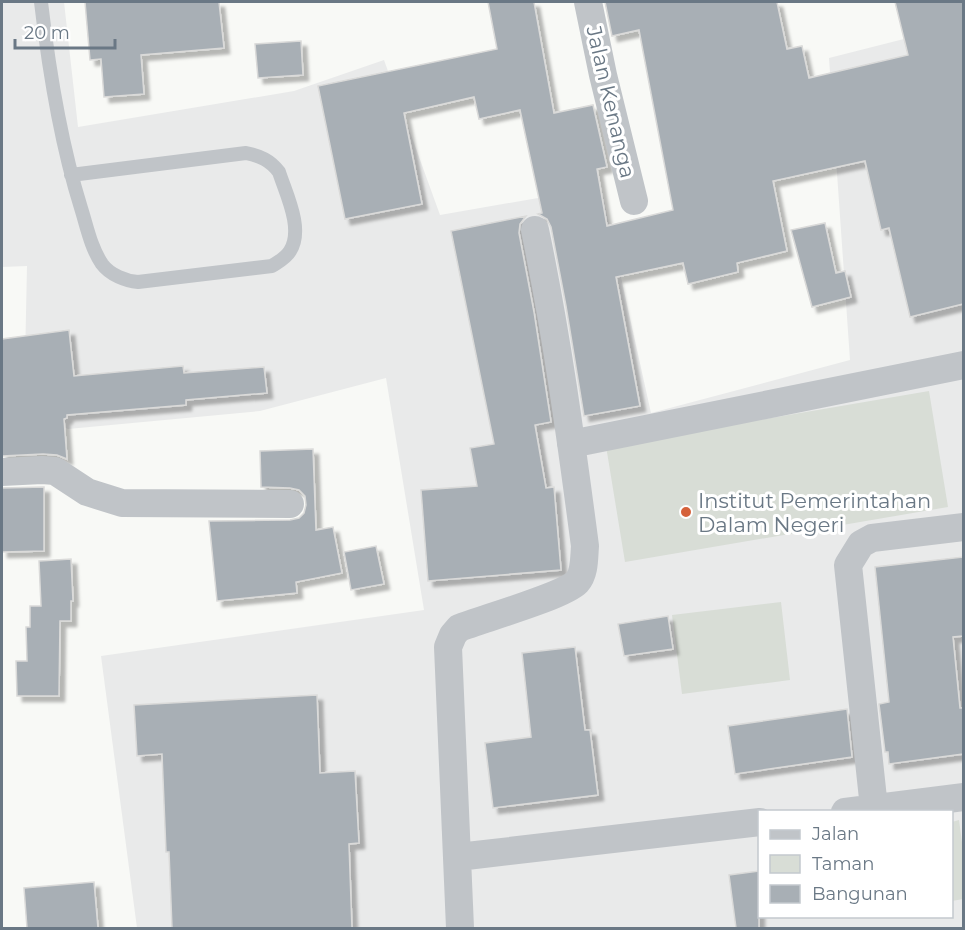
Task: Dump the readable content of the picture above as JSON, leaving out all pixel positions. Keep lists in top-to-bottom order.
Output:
{
  "streets": {
    "street": ["Jalan Kenanga"]
  },
  "places": ["Institut Pemerintahan Dalam Negeri"],
  "legend": ["Jalan", "Taman", "Bangunan"],
  "scale_bar": "20 m"
}
